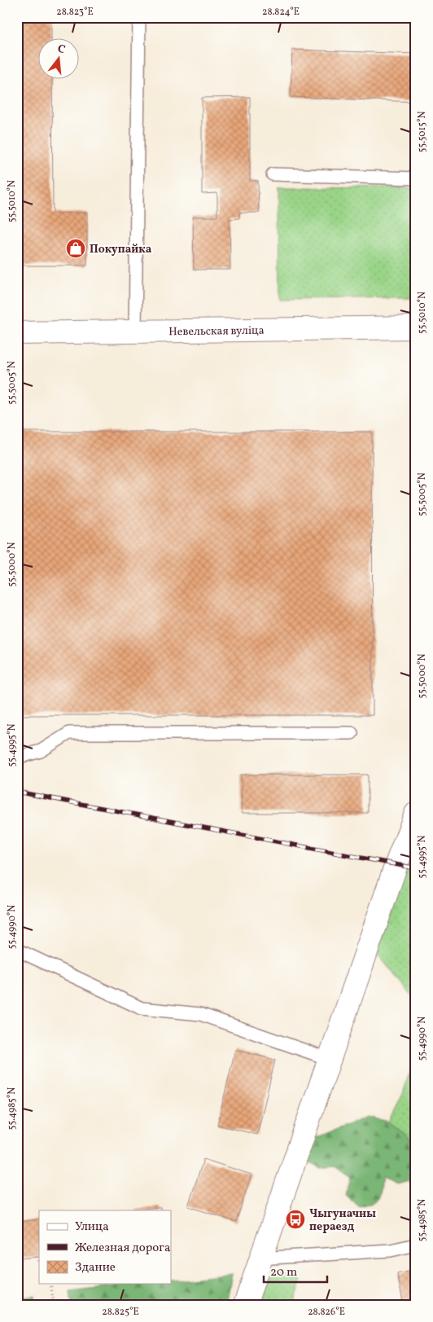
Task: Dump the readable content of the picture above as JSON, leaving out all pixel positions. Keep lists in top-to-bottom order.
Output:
{
  "streets": {
    "street": ["Невельская вуліца"]
  },
  "places": {
    "shop": ["Покупайка"],
    "bus stop": ["Чыгуначны пераезд"]
  },
  "legend": ["Улица", "Железная дорога", "Здание"],
  "scale_bar": "20 m",
  "north": "top",
  "coordinates": [
    "28.823°E",
    "28.824°E",
    "55.5015°N",
    "55.5010°N",
    "55.5005°N",
    "55.5000°N",
    "55.4995°N",
    "55.4990°N",
    "55.4985°N",
    "28.825°E",
    "28.826°E"
  ]
}
